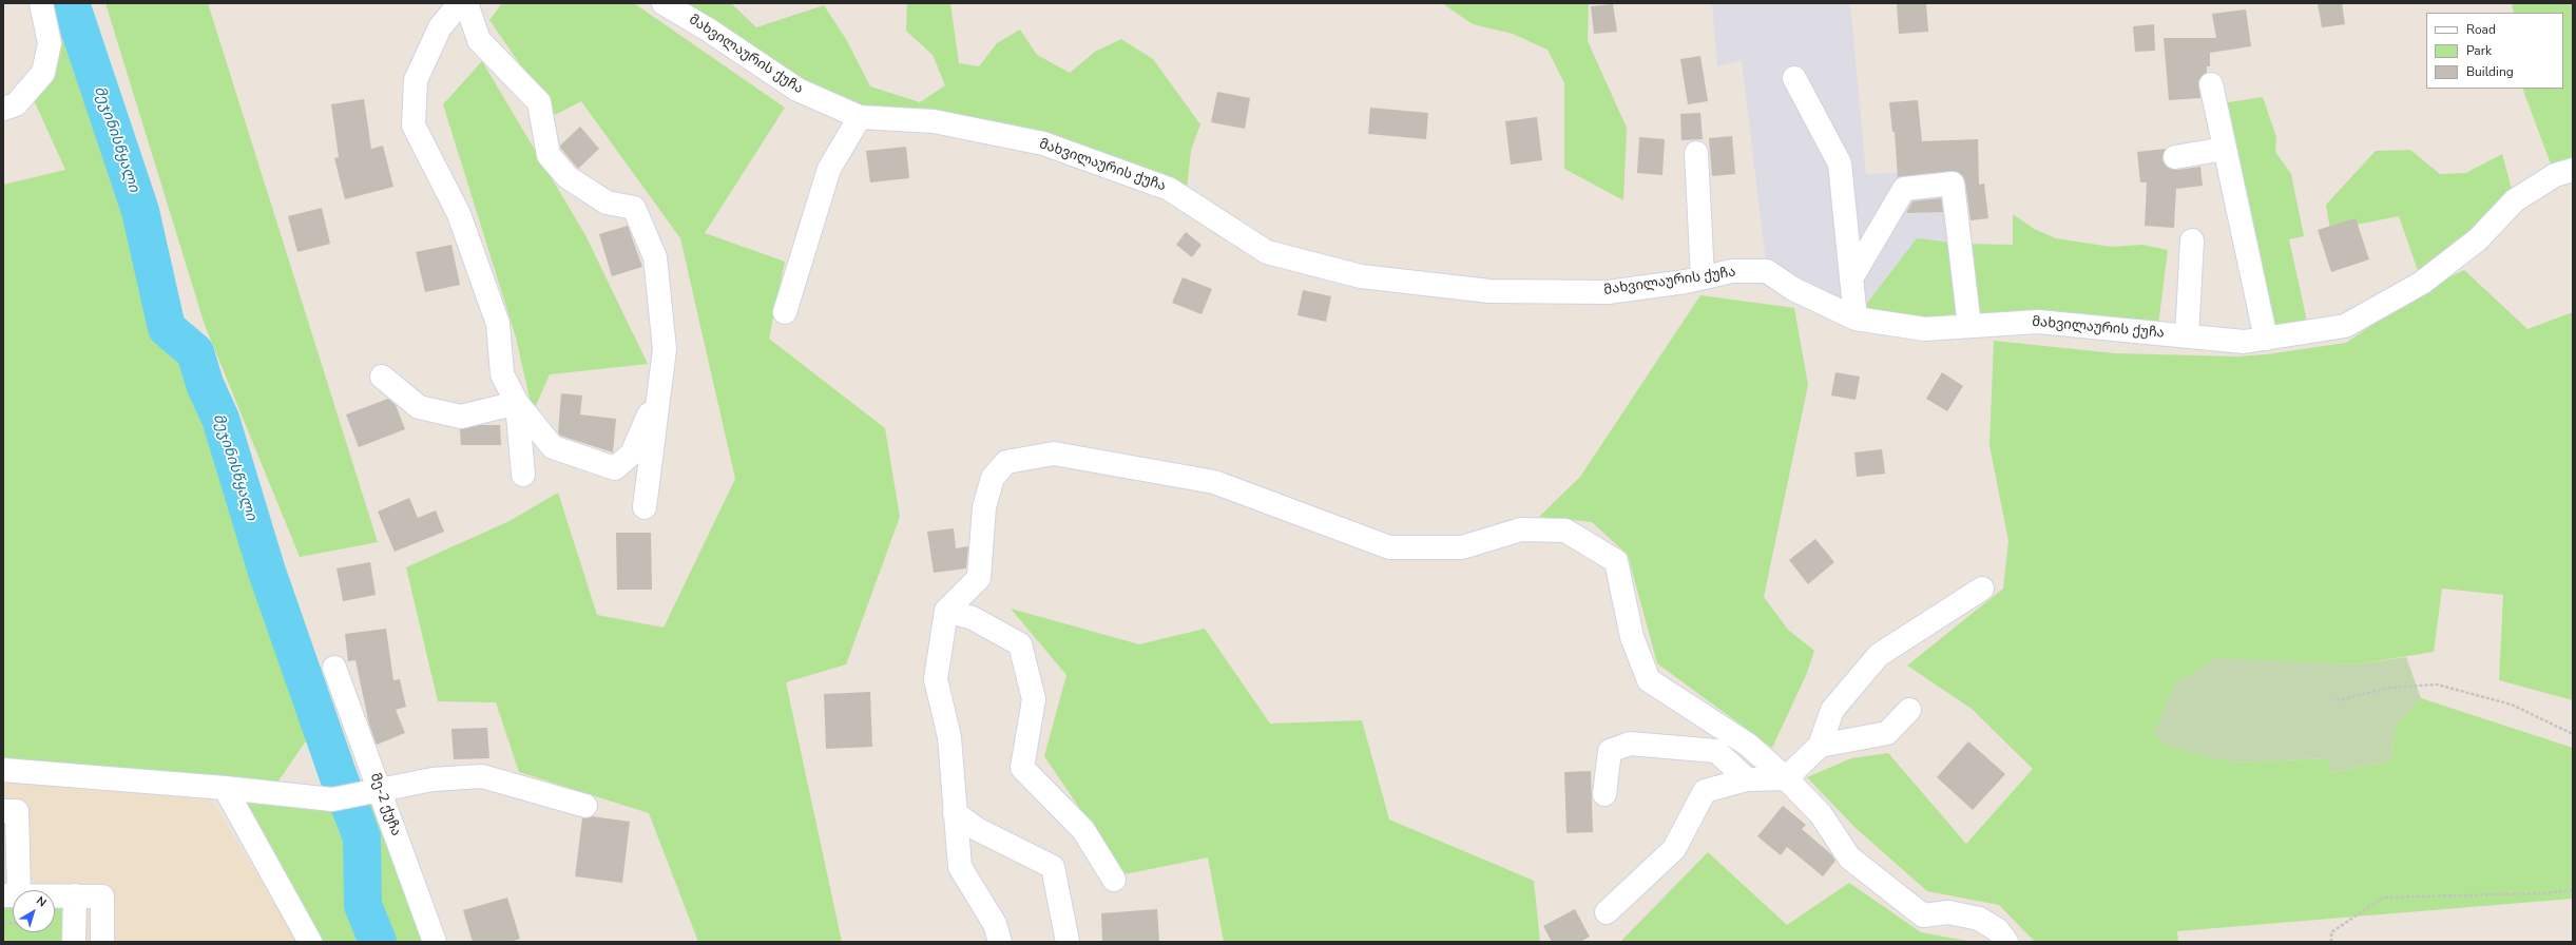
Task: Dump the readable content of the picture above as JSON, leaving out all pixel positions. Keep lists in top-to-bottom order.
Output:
{
  "streets": {
    "street": ["მახვილაურის ქუჩა", "მე-2 ქუჩა"]
  },
  "water": ["მეჯინისწყალი"],
  "legend": ["Road", "Park", "Building"],
  "north": "top right"
}
